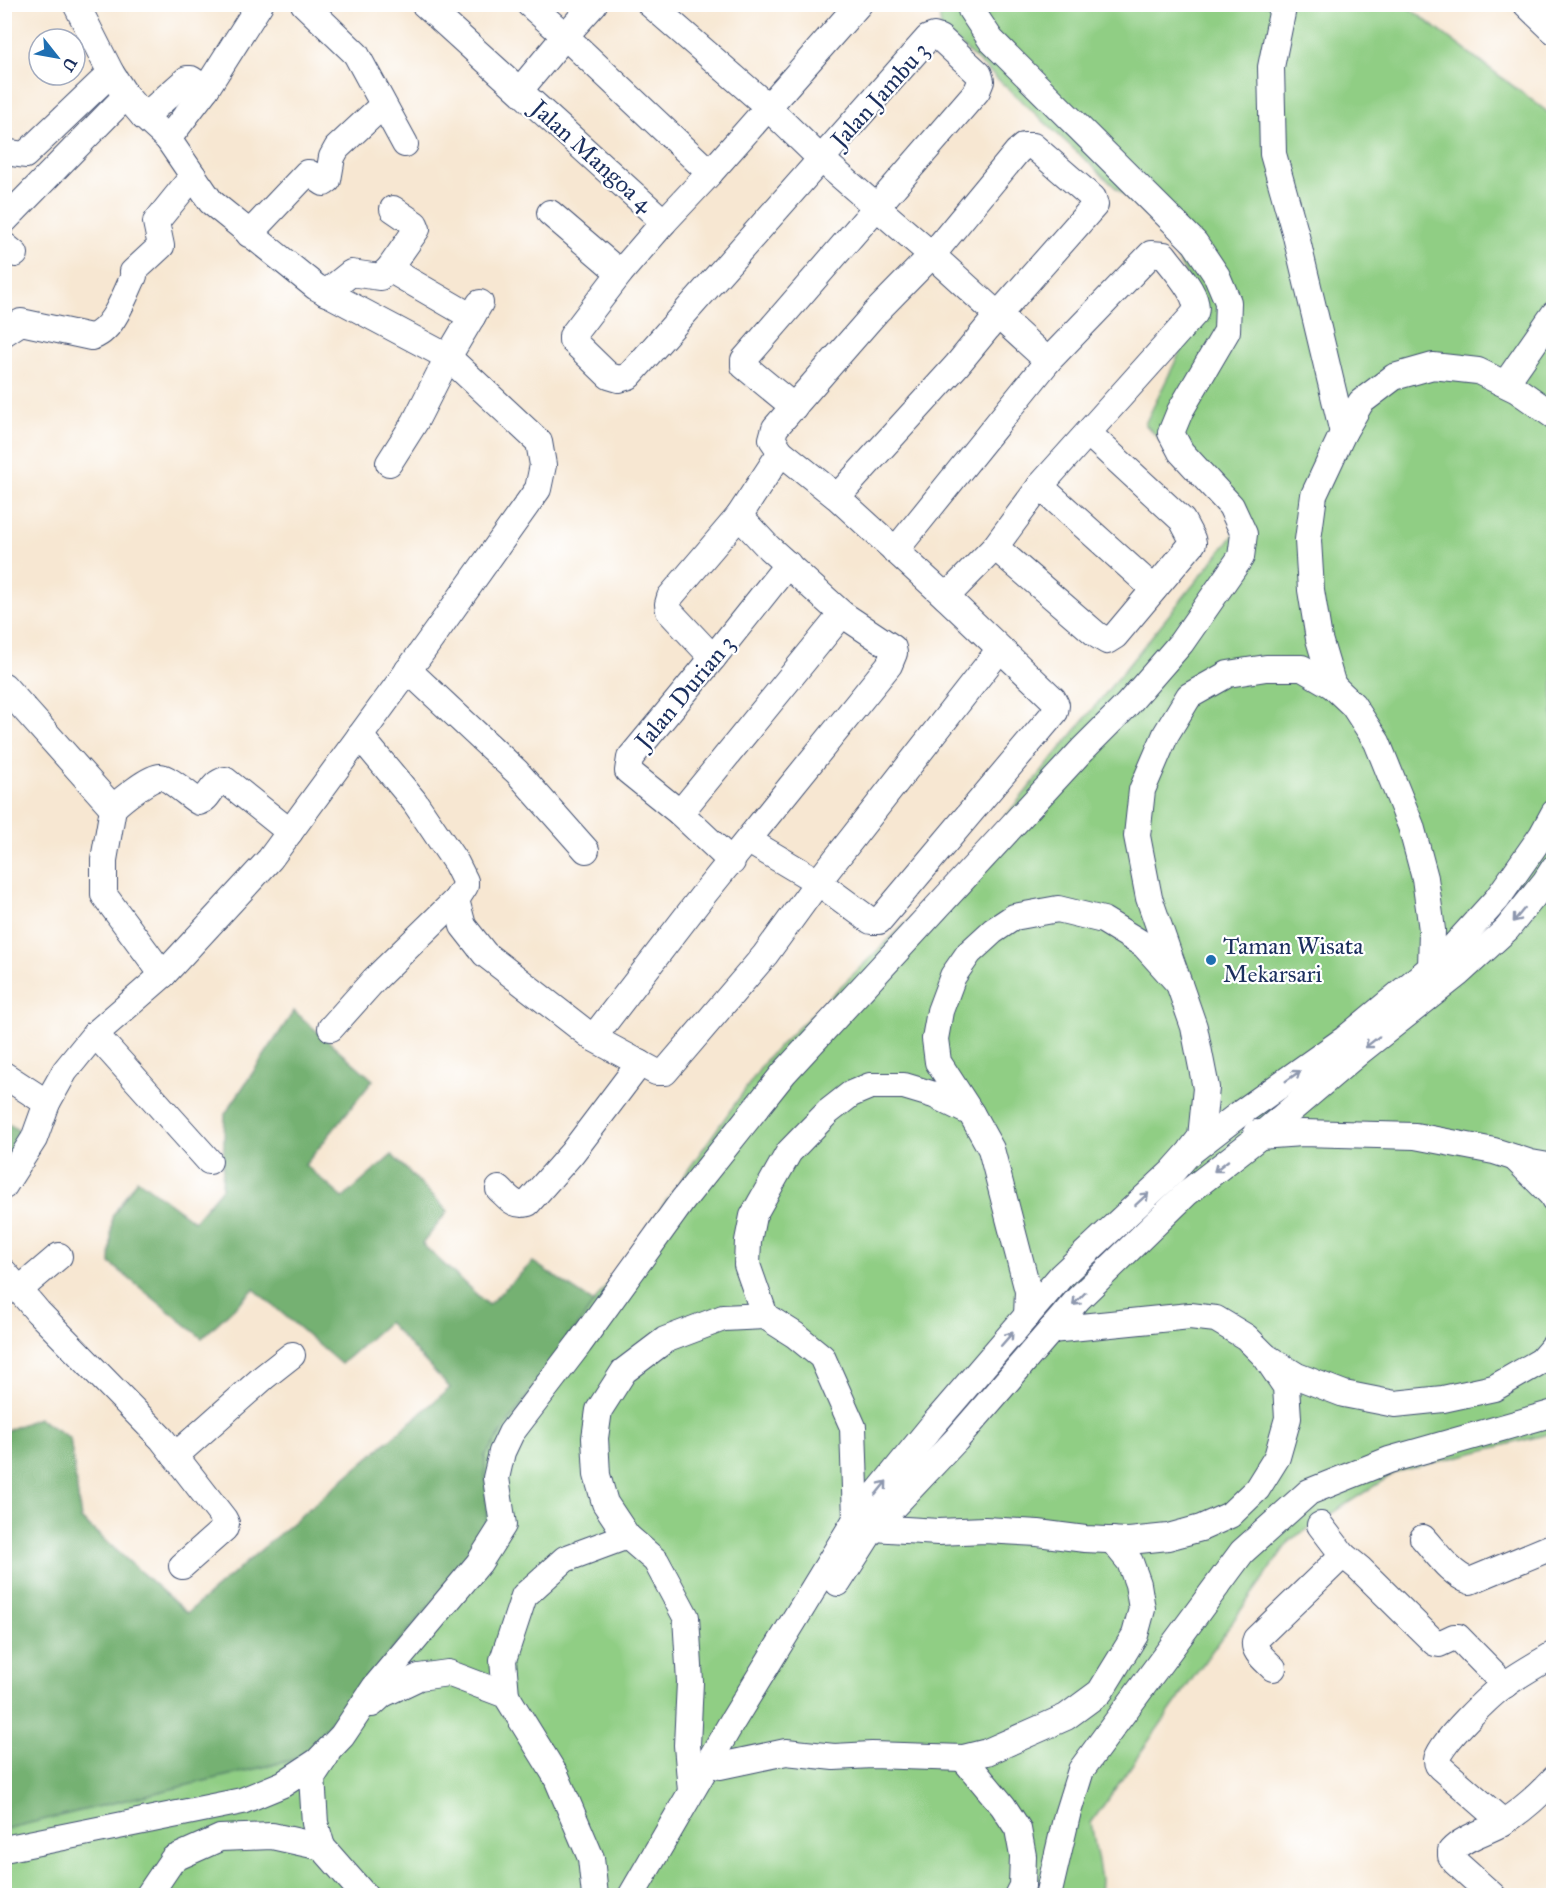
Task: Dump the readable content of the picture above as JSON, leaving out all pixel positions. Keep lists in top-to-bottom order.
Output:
{
  "streets": {
    "street": ["Jalan Jambu 3", "Jalan Mangoa 4", "Jalan Durian 3"]
  },
  "places": ["Taman Wisata Mekarsari"],
  "north": "bottom right"
}
